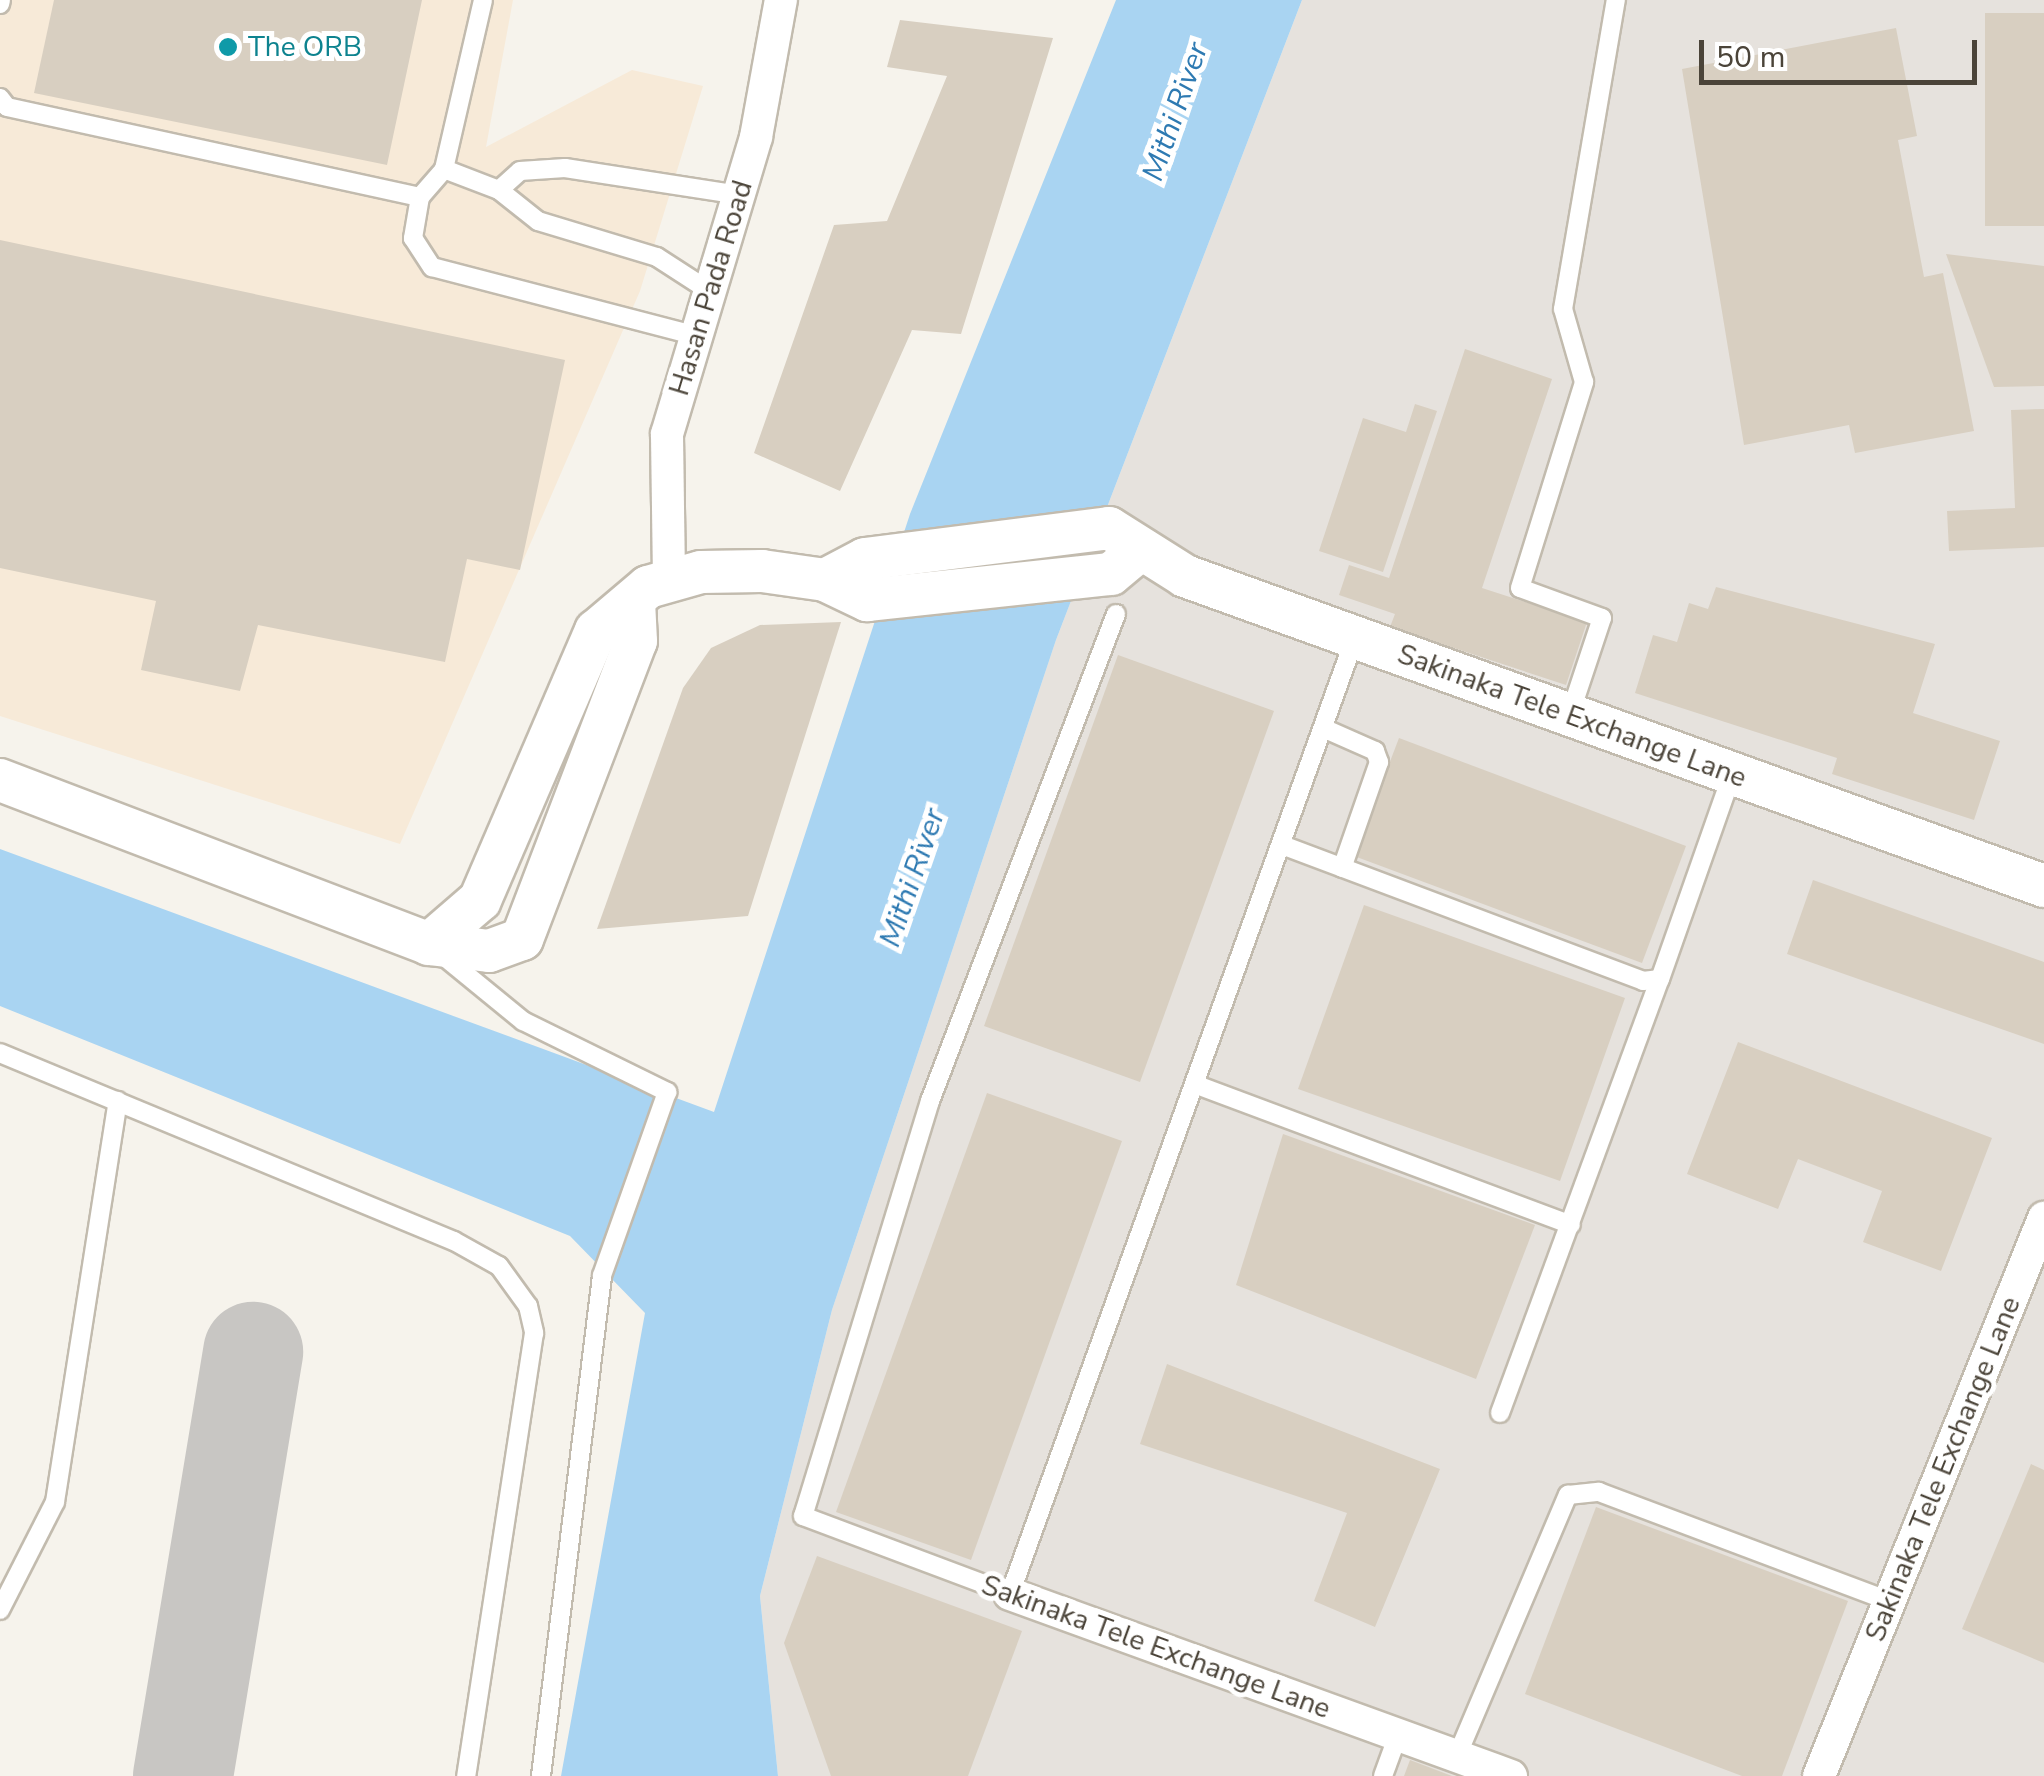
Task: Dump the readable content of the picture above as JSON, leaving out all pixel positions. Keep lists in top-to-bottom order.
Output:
{
  "streets": {
    "street": ["Hasan Pada Road", "Sakinaka Tele Exchange Lane"]
  },
  "water": ["Mithi River"],
  "places": ["The ORB"],
  "scale_bar": "50 m"
}
